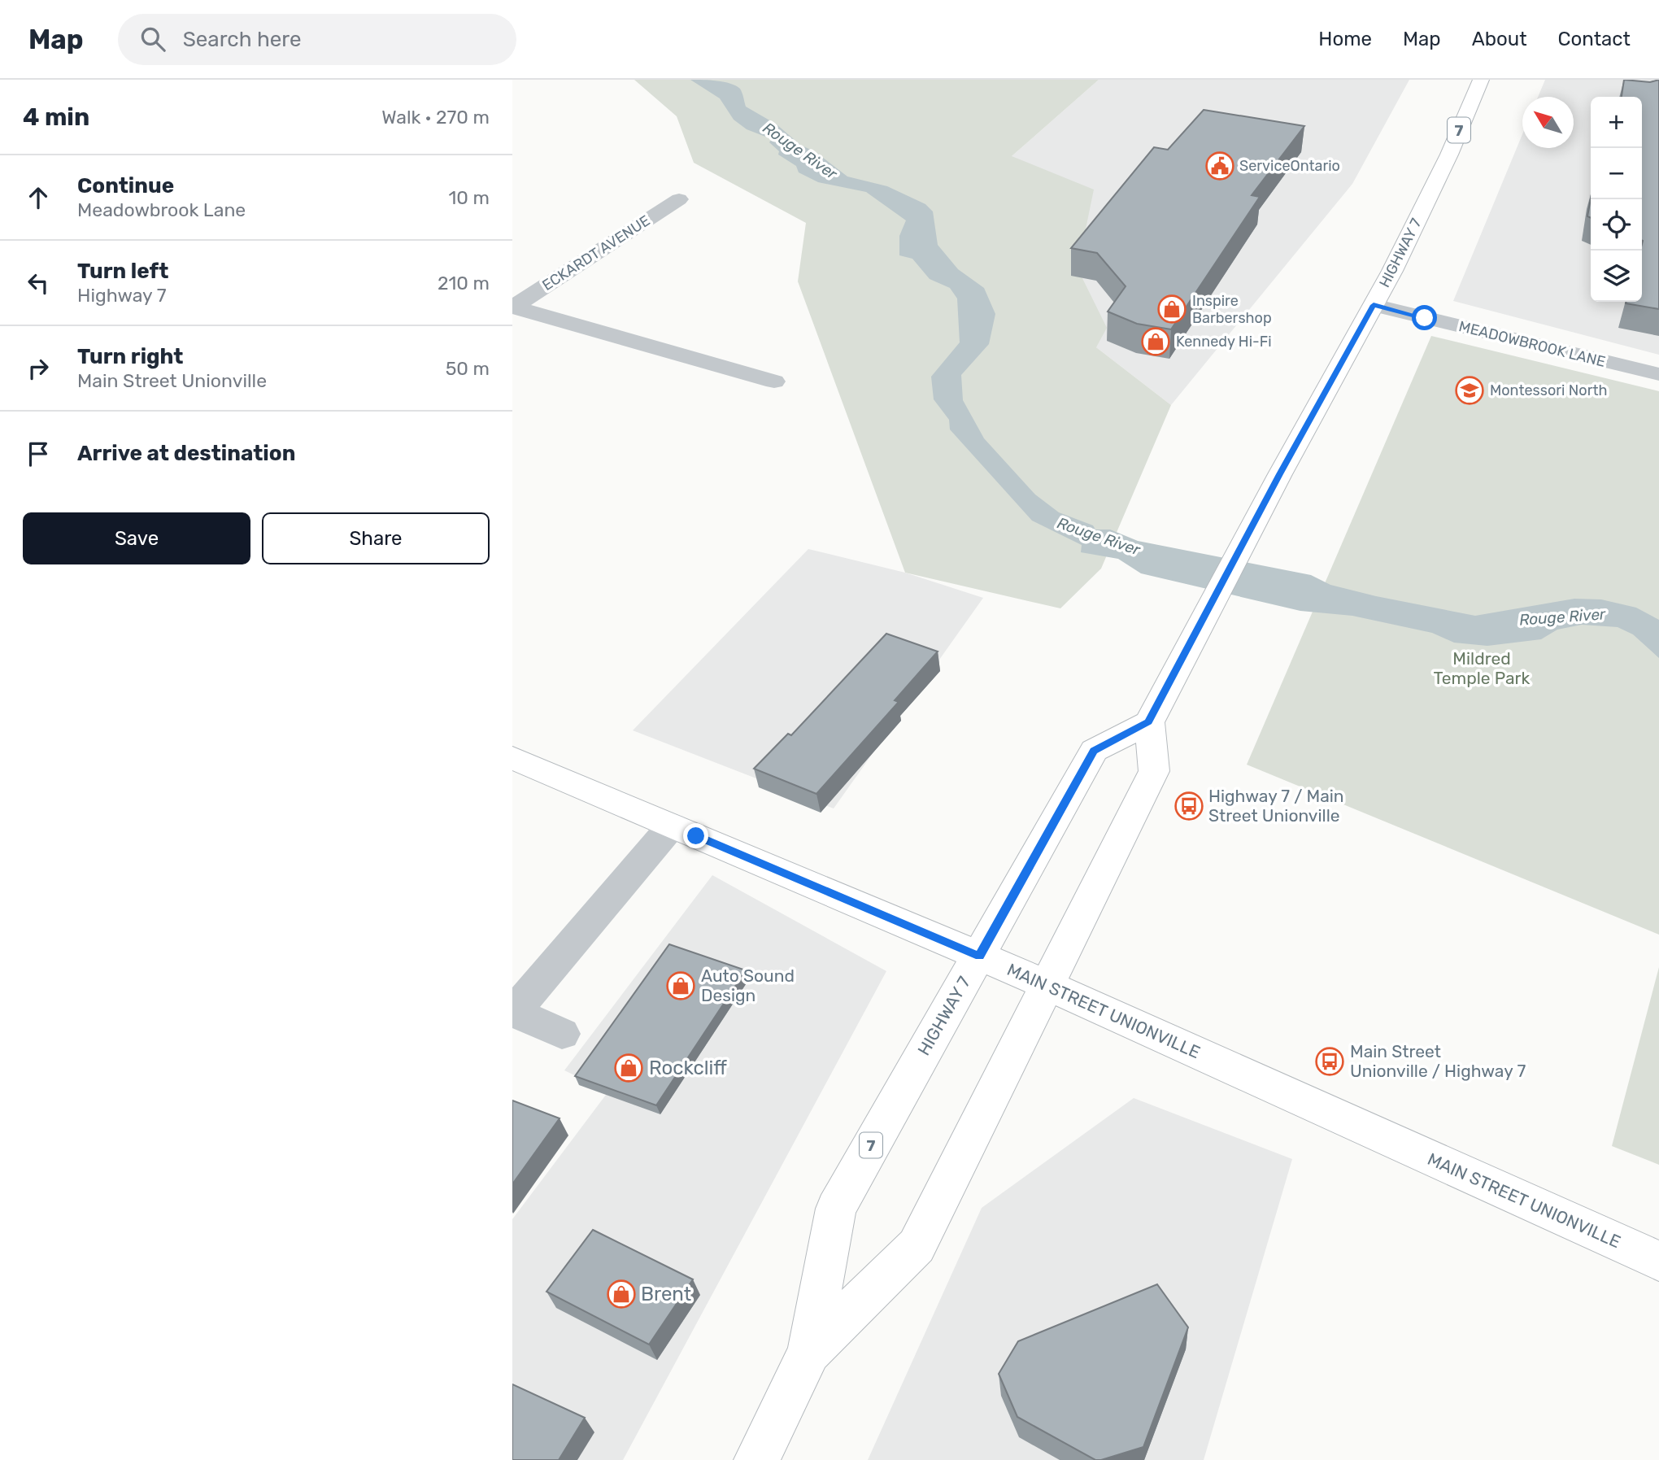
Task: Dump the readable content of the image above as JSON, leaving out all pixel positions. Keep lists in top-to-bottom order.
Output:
{
  "streets": {
    "main road": ["7", "HIGHWAY 7", "MAIN STREET UNIONVILLE"],
    "street": ["ECKARDT AVENUE", "MEADOWBROOK LANE"]
  },
  "crossings": [
    ["HIGHWAY 7", "MEADOWBROOK LANE"],
    ["HIGHWAY 7", "MAIN STREET UNIONVILLE"]
  ],
  "water": ["Rouge River"],
  "parks": ["Mildred Temple Park"],
  "places": {
    "public building": ["ServiceOntario"],
    "shop": [
      "Inspire Barbershop",
      "Kennedy Hi-Fi",
      "Auto Sound Design",
      "Rockcliff",
      "Brent"
    ],
    "school or university": ["Montessori North"],
    "bus stop": ["Highway 7 / Main Street Unionville", "Main Street Unionville / Highway 7"]
  },
  "north": "top left",
  "page": {
    "header": "Map",
    "search": "Search here",
    "nav": [
      "Home",
      "Map",
      "About",
      "Contact"
    ],
    "heading": ["4 min", "Walk · 270 m"],
    "map_buttons": ["+", "−"],
    "list": [
      ["Continue", "Meadowbrook Lane", "10 m"],
      ["Turn left", "Highway 7", "210 m"],
      ["Turn right", "Main Street Unionville", "50 m"],
      "Arrive at destination"
    ],
    "buttons": ["Save", "Share"]
  }
}
